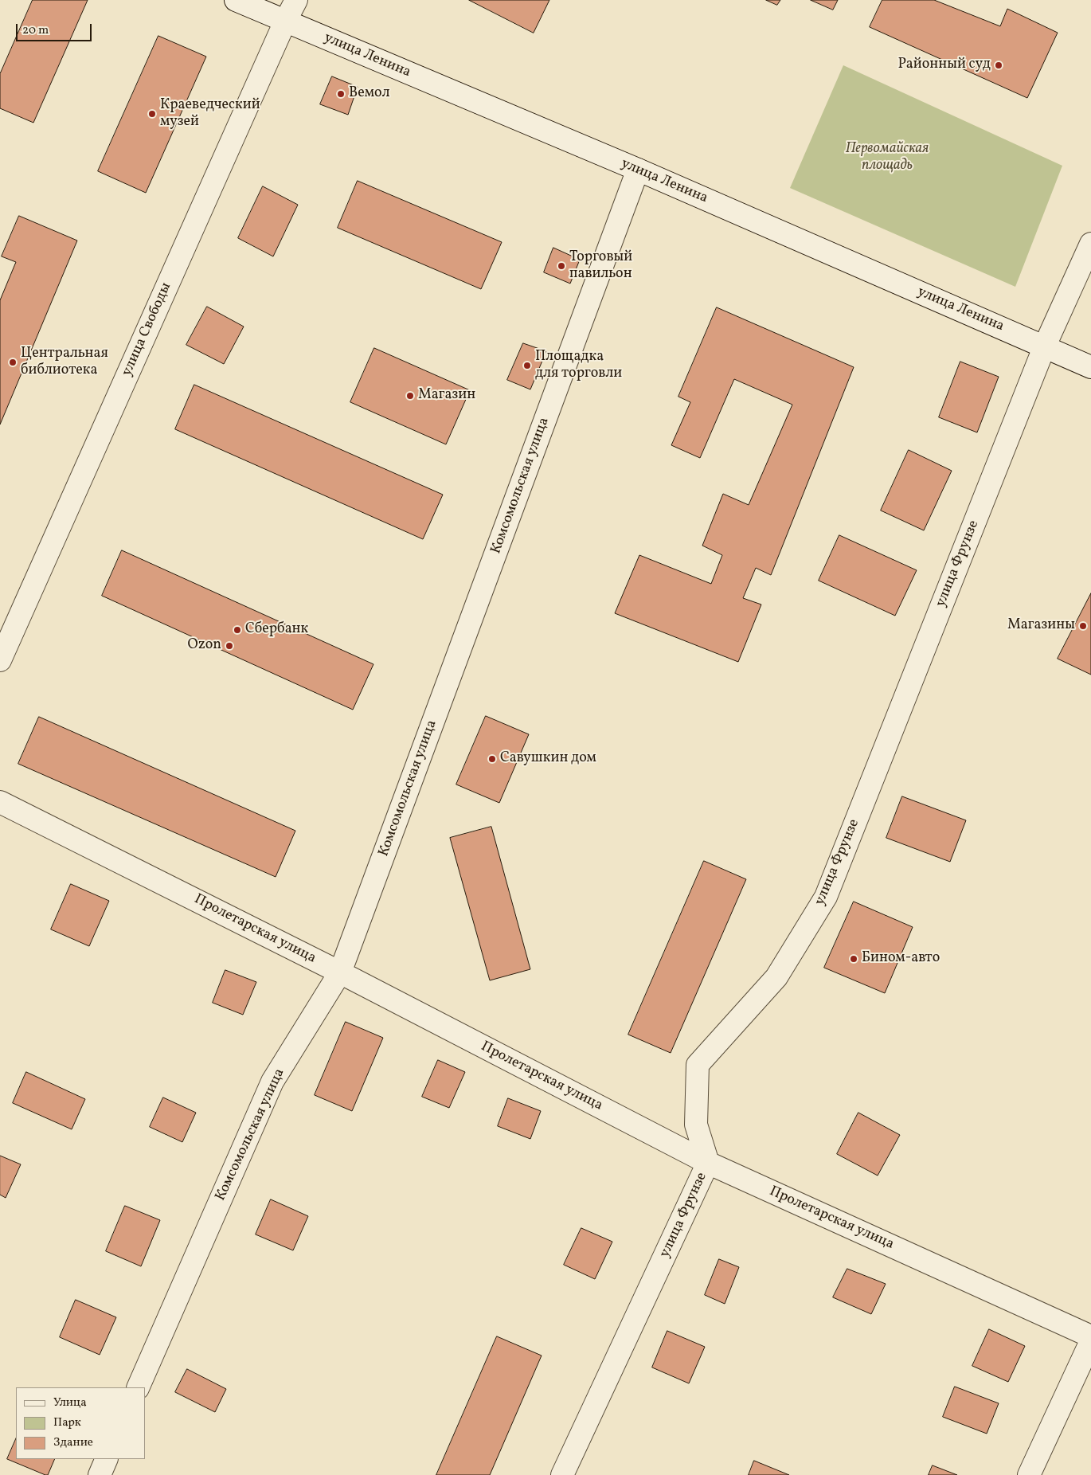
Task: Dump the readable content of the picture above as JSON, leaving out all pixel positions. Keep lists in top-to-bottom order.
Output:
{
  "streets": {
    "street": [
      "улица Ленина",
      "улица Свободы",
      "Комсомольская улица",
      "улица Фрунзе",
      "Пролетарская улица"
    ]
  },
  "crossings": [
    ["улица Ленина", "улица Свободы"],
    ["улица Ленина", "Комсомольская улица"],
    ["улица Ленина", "улица Фрунзе"],
    ["Комсомольская улица", "Пролетарская улица"],
    ["улица Фрунзе", "Пролетарская улица"]
  ],
  "parks": ["Первомайская площадь"],
  "places": [
    "Районный суд",
    "Вемол",
    "Краеведческий музей",
    "Торговый павильон",
    "Центральная библиотека",
    "Площадка для торговли",
    "Магазин",
    "Магазины",
    "Сбербанк",
    "Ozon",
    "Савушкин дом",
    "Бином-авто"
  ],
  "legend": ["Улица", "Парк", "Здание"],
  "scale_bar": "20 m"
}
